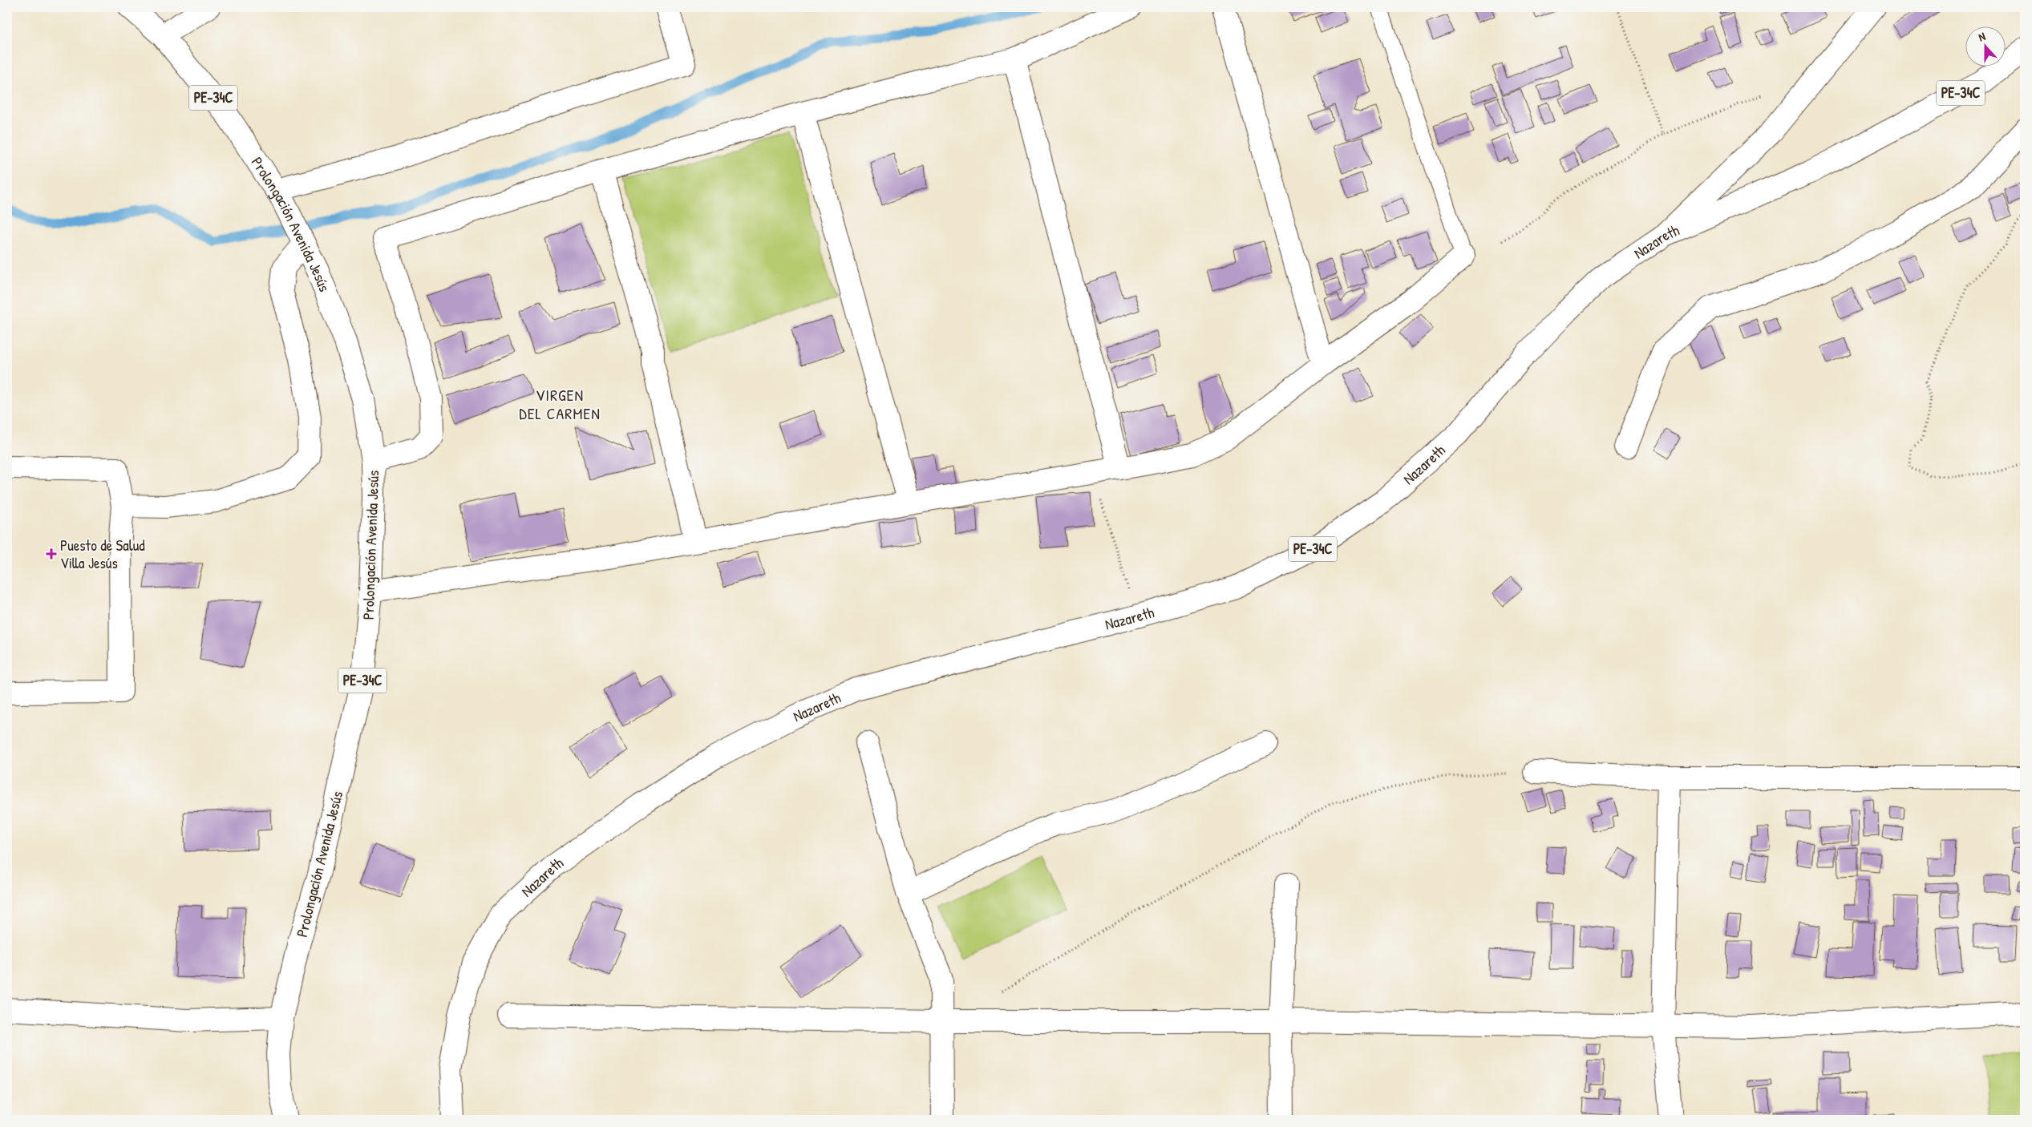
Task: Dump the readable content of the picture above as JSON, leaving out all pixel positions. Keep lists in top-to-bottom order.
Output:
{
  "streets": {
    "street": ["PE-34C", "Prolongación Avenida Jesús", "Nazareth"]
  },
  "districts": ["VIRGEN DEL CARMEN"],
  "places": {
    "health": ["Puesto de Salud Villa Jesús"]
  },
  "north": "top"
}
